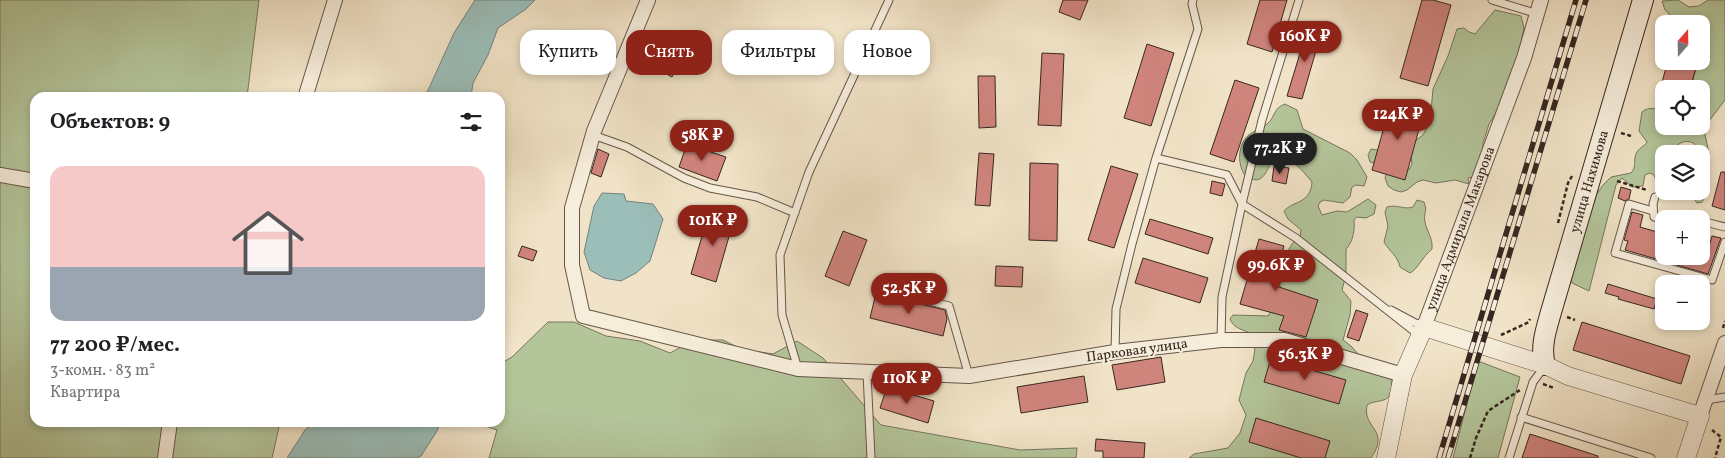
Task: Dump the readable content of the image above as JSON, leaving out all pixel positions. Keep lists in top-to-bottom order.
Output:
{
  "streets": {
    "main road": ["улица Нахимова"],
    "street": ["улица Адмирала Макарова", "Парковая улица"]
  },
  "crossings": [
    ["улица Адмирала Макарова", "Парковая улица"]
  ],
  "north": "top",
  "page": {
    "map_buttons": ["+", "−"],
    "price": [
      "160K ₽",
      "124K ₽",
      "58K ₽",
      "77.2K ₽",
      "101K ₽",
      "99.6K ₽",
      "52.5K ₽",
      "56.3K ₽",
      "110K ₽"
    ],
    "chip": [
      "Купить",
      "Снять",
      "Фильтры",
      "Новое"
    ],
    "heading": "Объектов: 9",
    "list": [
      {
        "name": "77 200 ₽/мес.",
        "note": "3-комн. · 83 m² · Квартира"
      }
    ]
  }
}
